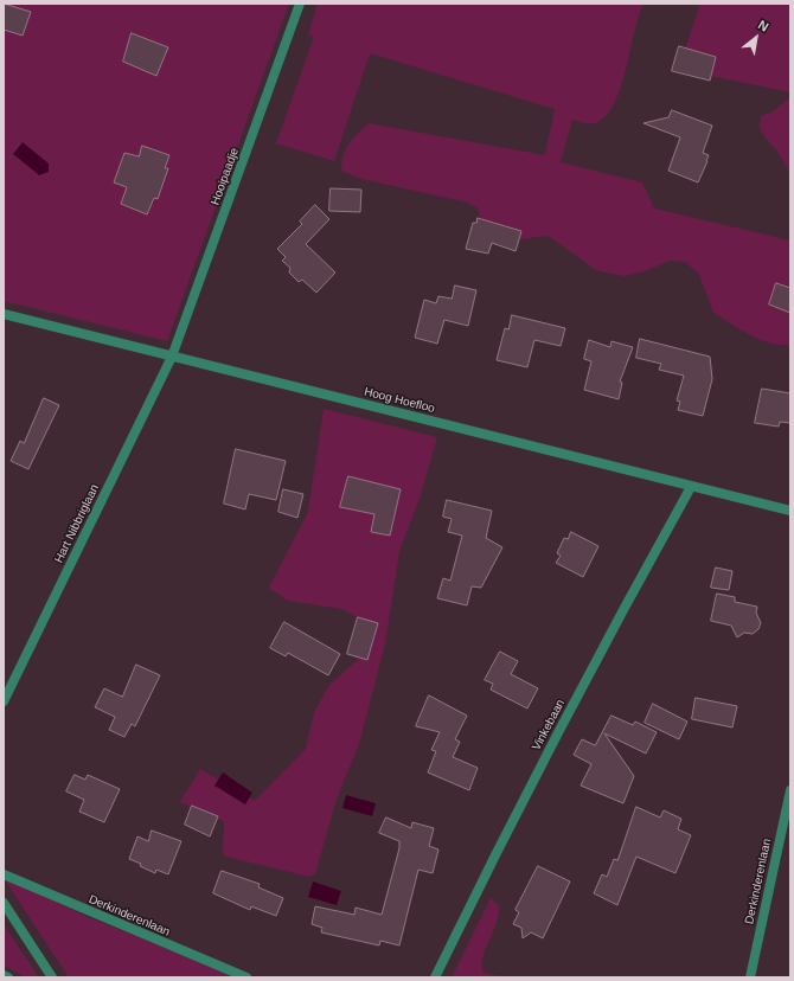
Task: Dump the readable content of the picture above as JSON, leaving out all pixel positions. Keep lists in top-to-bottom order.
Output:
{
  "streets": {
    "street": [
      "Hooipaadje",
      "Hoog Hoefloo",
      "Hart Nibbriglaan",
      "Vinkebaan",
      "Derkinderenlaan"
    ]
  },
  "crossings": [
    ["Hooipaadje", "Hoog Hoefloo"],
    ["Hooipaadje", "Hart Nibbriglaan"],
    ["Hoog Hoefloo", "Hart Nibbriglaan"],
    ["Hoog Hoefloo", "Vinkebaan"]
  ],
  "north": "top right"
}
